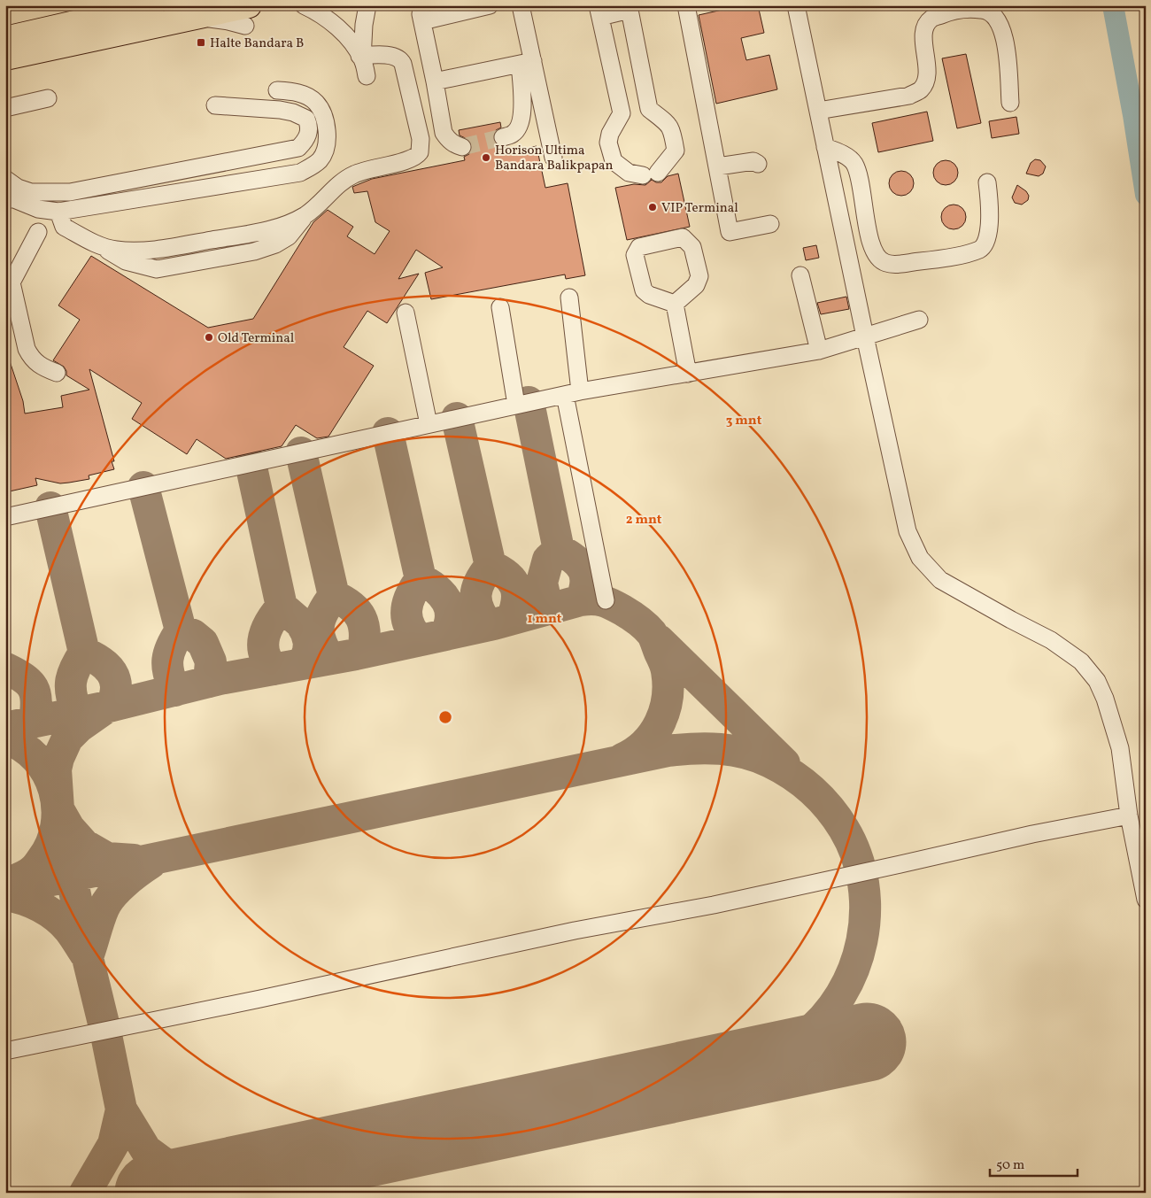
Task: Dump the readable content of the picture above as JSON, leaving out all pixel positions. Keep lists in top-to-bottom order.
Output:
{
  "places": {
    "transit": ["Halte Bandara B"],
    "other": ["Horison Ultima Bandara Balikpapan", "VIP Terminal", "Old Terminal"]
  },
  "scale_bar": "50 m",
  "rings": ["3 mnt", "2 mnt", "1 mnt"]
}
